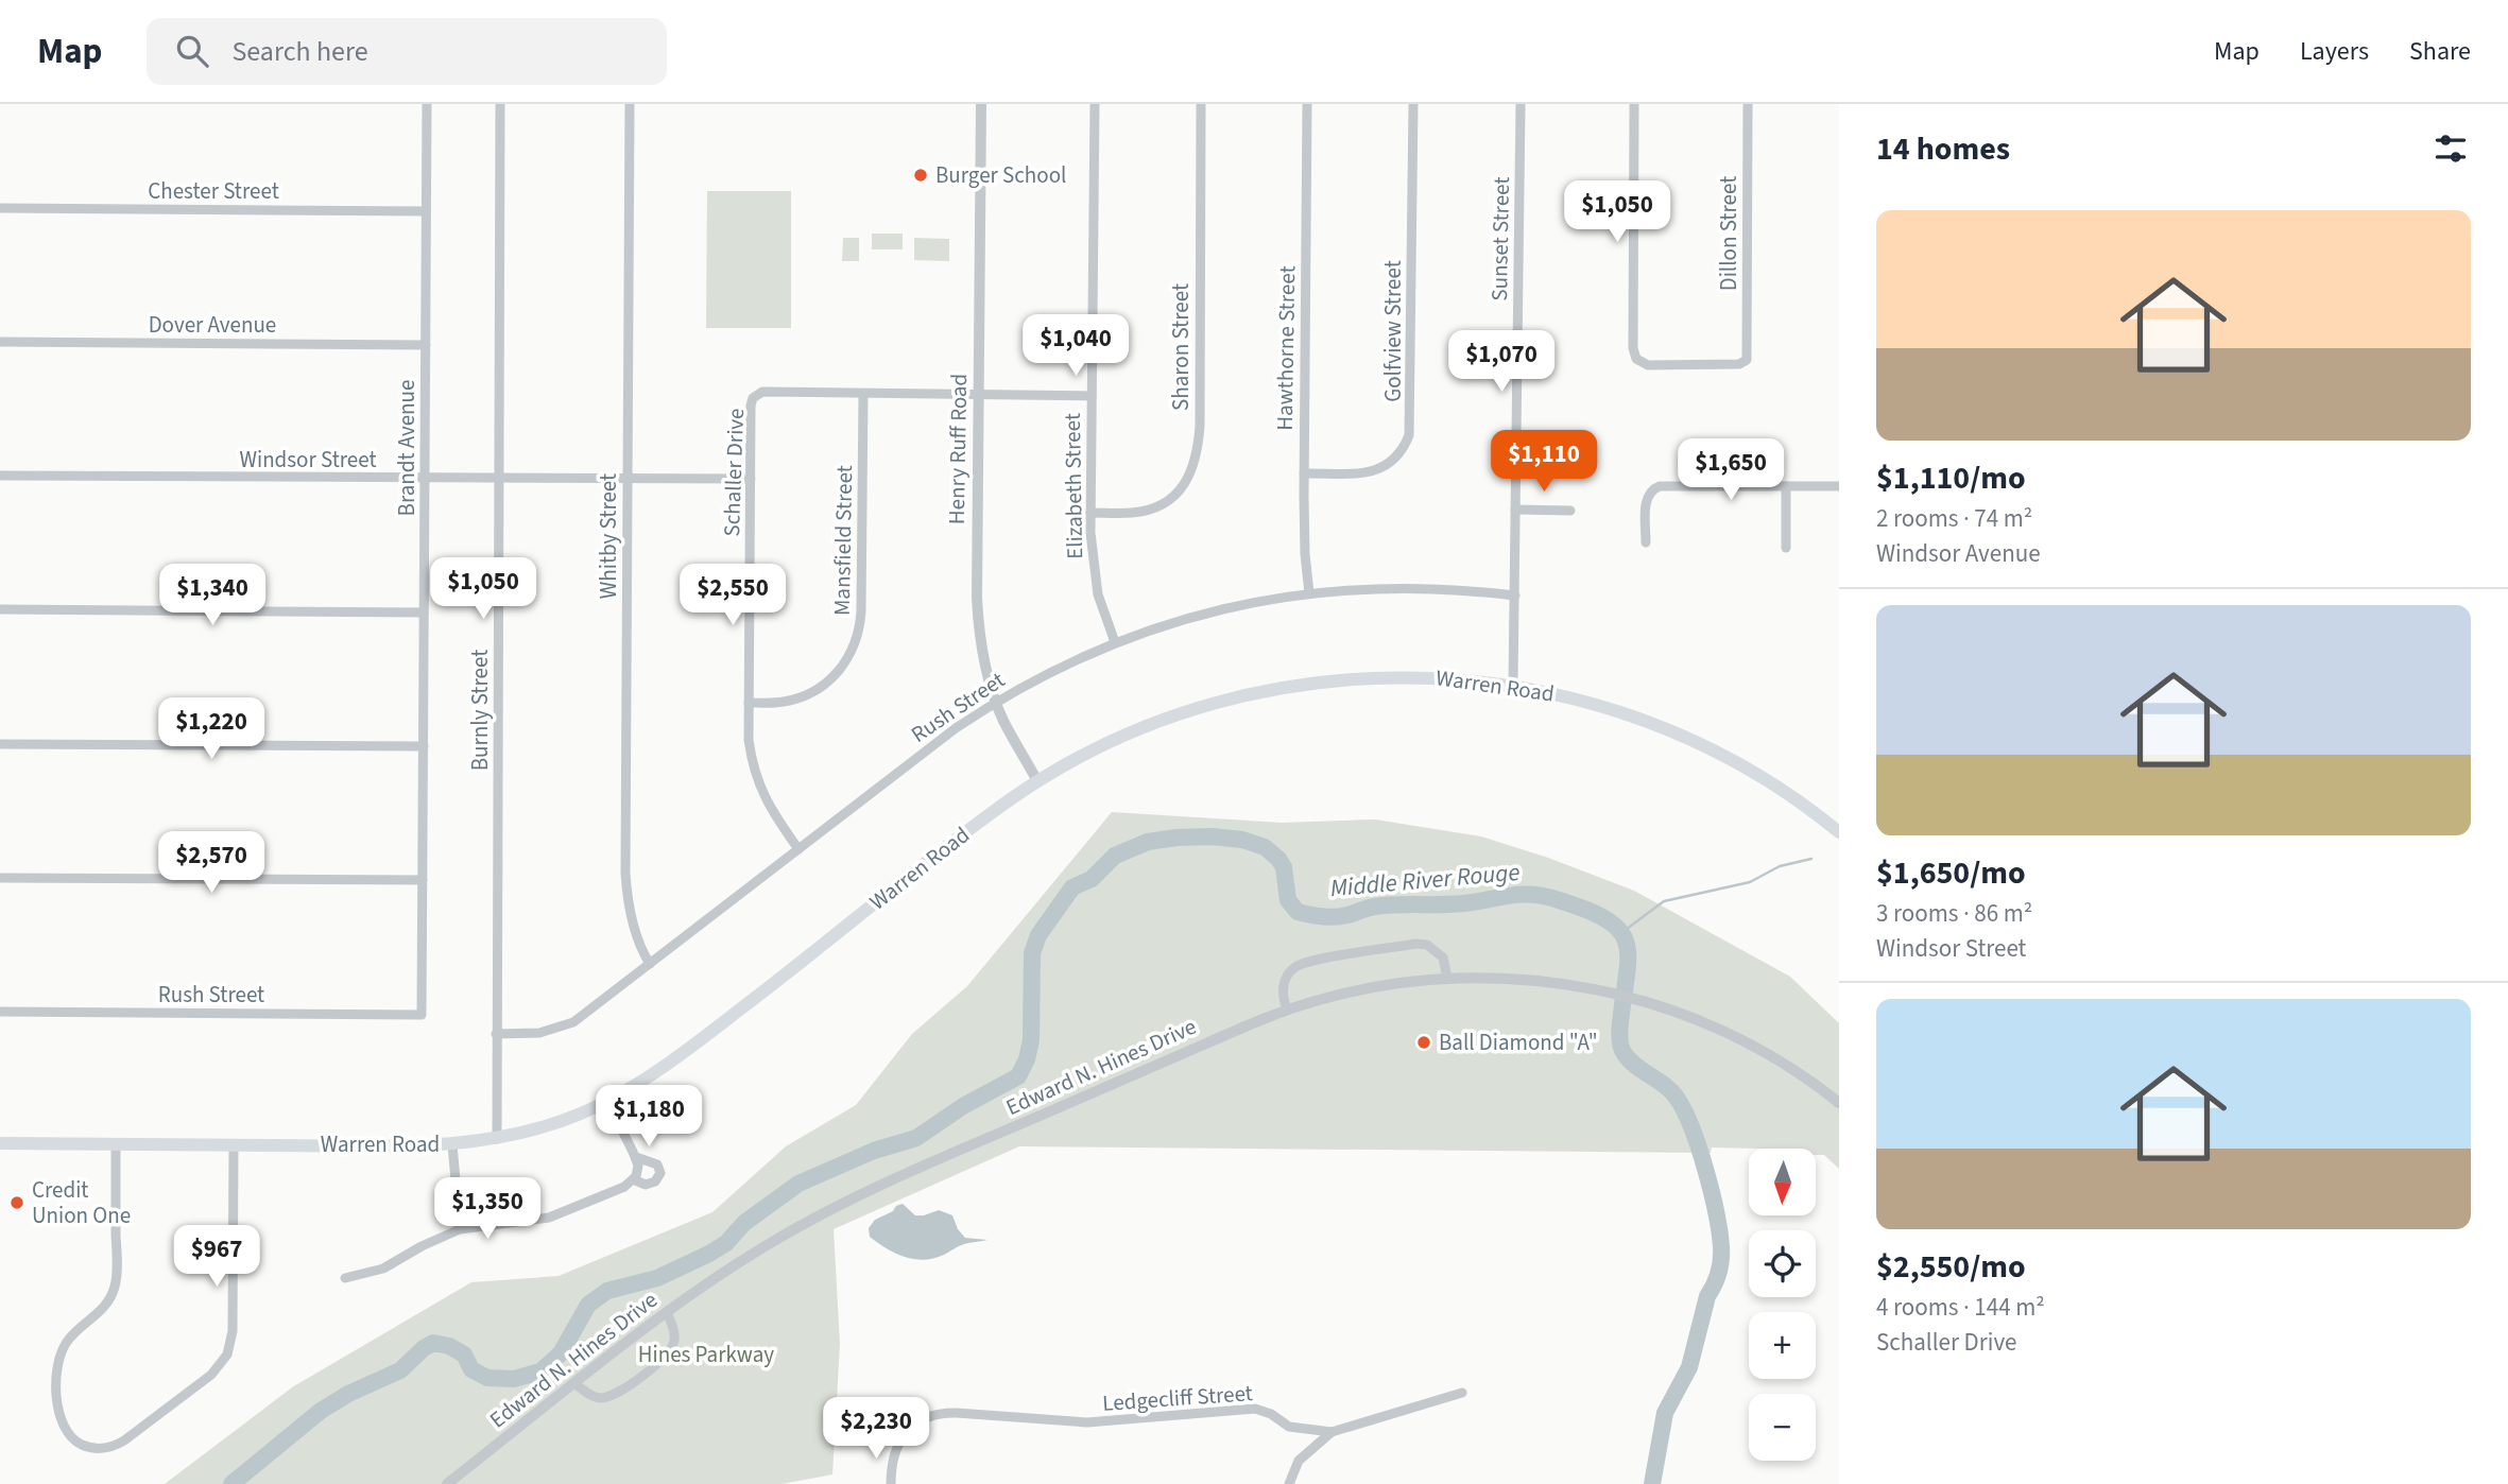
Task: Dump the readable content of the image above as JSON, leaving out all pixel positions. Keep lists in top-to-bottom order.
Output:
{
  "streets": {
    "main road": ["Warren Road"],
    "street": [
      "Chester Street",
      "Dillon Street",
      "Sunset Street",
      "Dover Avenue",
      "Golfview Street",
      "Sharon Street",
      "Hawthorne Street",
      "Brandt Avenue",
      "Henry Ruff Road",
      "Windsor Street",
      "Schaller Drive",
      "Elizabeth Street",
      "Whitby Street",
      "Mansfield Street",
      "Rush Street",
      "Burnly Street",
      "Edward N. Hines Drive",
      "Ledgecliff Street"
    ]
  },
  "crossings": [
    ["Chester Street", "Brandt Avenue"],
    ["Sunset Street", "Warren Road"],
    ["Sunset Street", "Rush Street"],
    ["Dover Avenue", "Brandt Avenue"],
    ["Golfview Street", "Hawthorne Street"],
    ["Sharon Street", "Elizabeth Street"],
    ["Hawthorne Street", "Rush Street"],
    ["Brandt Avenue", "Windsor Street"],
    ["Brandt Avenue", "Rush Street"],
    ["Henry Ruff Road", "Warren Road"],
    ["Henry Ruff Road", "Rush Street"],
    ["Windsor Street", "Schaller Drive"],
    ["Windsor Street", "Whitby Street"],
    ["Windsor Street", "Burnly Street"],
    ["Schaller Drive", "Mansfield Street"],
    ["Schaller Drive", "Rush Street"],
    ["Elizabeth Street", "Rush Street"],
    ["Whitby Street", "Rush Street"],
    ["Warren Road", "Burnly Street"],
    ["Rush Street", "Burnly Street"]
  ],
  "water": ["Middle River Rouge"],
  "parks": ["Hines Parkway"],
  "places": ["Burger School", "Ball Diamond \"A\"", "Credit Union One"],
  "north": "bottom",
  "page": {
    "header": "Map",
    "search": "Search here",
    "nav": ["Map", "Layers", "Share"],
    "heading": "14 homes",
    "price": [
      "$1,050",
      "$1,040",
      "$1,070",
      "$1,110",
      "$1,650",
      "$1,050",
      "$1,340",
      "$2,550",
      "$1,220",
      "$2,570",
      "$1,180",
      "$1,350",
      "$967",
      "$2,230"
    ],
    "list": [
      {
        "name": "$1,110/mo",
        "note": "2 rooms · 74 m² · Windsor Avenue"
      },
      {
        "name": "$1,650/mo",
        "note": "3 rooms · 86 m² · Windsor Street"
      },
      {
        "name": "$2,550/mo",
        "note": "4 rooms · 144 m² · Schaller Drive"
      }
    ],
    "map_buttons": ["+", "−"]
  }
}
